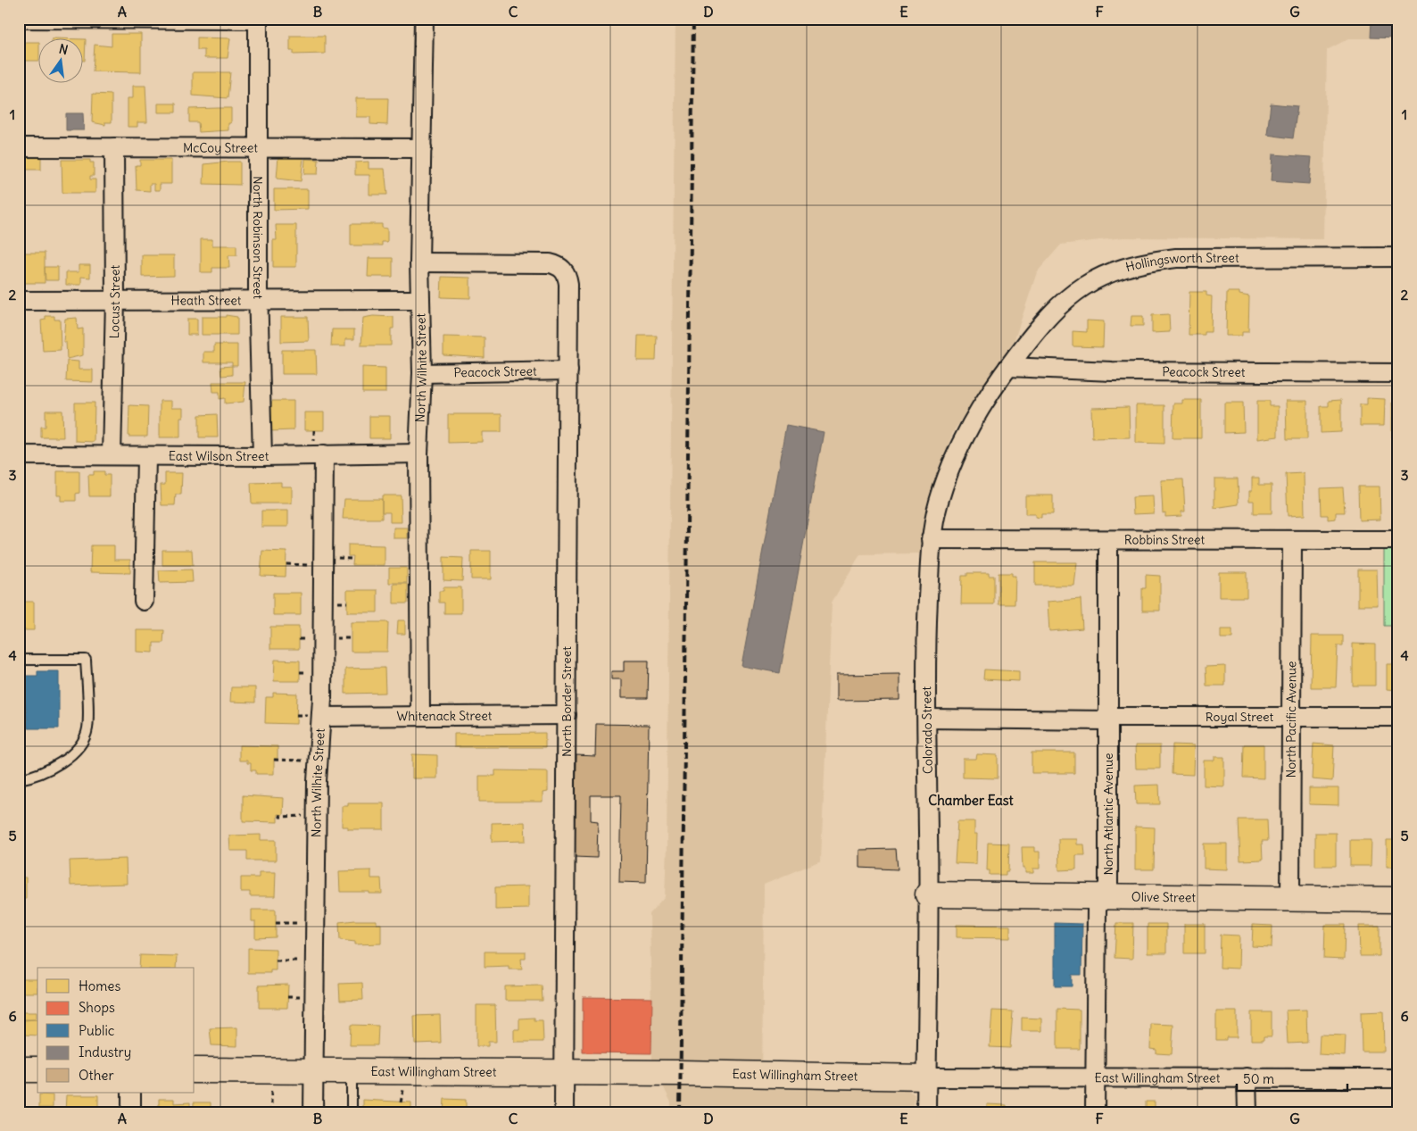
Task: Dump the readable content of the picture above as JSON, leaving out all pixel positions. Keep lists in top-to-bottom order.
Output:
{
  "streets": {
    "street": [
      "McCoy Street",
      "North Robinson Street",
      "Hollingsworth Street",
      "Heath Street",
      "Locust Street",
      "North Wilhite Street",
      "Peacock Street",
      "East Wilson Street",
      "Robbins Street",
      "North Border Street",
      "Whitenack Street",
      "Royal Street",
      "North Pacific Avenue",
      "Colorado Street",
      "North Atlantic Avenue",
      "Olive Street",
      "East Willingham Street"
    ]
  },
  "crossings": [
    ["McCoy Street", "North Robinson Street"],
    ["McCoy Street", "Locust Street"],
    ["McCoy Street", "North Wilhite Street"],
    ["North Robinson Street", "Heath Street"],
    ["North Robinson Street", "East Wilson Street"],
    ["Hollingsworth Street", "Peacock Street"],
    ["Hollingsworth Street", "Colorado Street"],
    ["Heath Street", "Locust Street"],
    ["Heath Street", "North Wilhite Street"],
    ["Locust Street", "East Wilson Street"],
    ["North Wilhite Street", "Peacock Street"],
    ["North Wilhite Street", "East Wilson Street"],
    ["North Wilhite Street", "North Border Street"],
    ["North Wilhite Street", "Whitenack Street"],
    ["North Wilhite Street", "East Willingham Street"],
    ["Peacock Street", "North Border Street"],
    ["Peacock Street", "Colorado Street"],
    ["Robbins Street", "North Pacific Avenue"],
    ["Robbins Street", "Colorado Street"],
    ["Robbins Street", "North Atlantic Avenue"],
    ["North Border Street", "Whitenack Street"],
    ["North Border Street", "East Willingham Street"],
    ["Royal Street", "North Pacific Avenue"],
    ["Royal Street", "Colorado Street"],
    ["Royal Street", "North Atlantic Avenue"],
    ["North Pacific Avenue", "Olive Street"],
    ["Colorado Street", "Olive Street"],
    ["Colorado Street", "East Willingham Street"],
    ["North Atlantic Avenue", "Olive Street"],
    ["North Atlantic Avenue", "East Willingham Street"]
  ],
  "districts": ["Chamber East"],
  "legend": [
    "Homes",
    "Shops",
    "Public",
    "Industry",
    "Other"
  ],
  "scale_bar": "50 m",
  "north": "top",
  "grid": {
    "columns": [
      "A",
      "B",
      "C",
      "D",
      "E",
      "F",
      "G"
    ],
    "rows": [
      "1",
      "2",
      "3",
      "4",
      "5",
      "6"
    ]
  }
}
